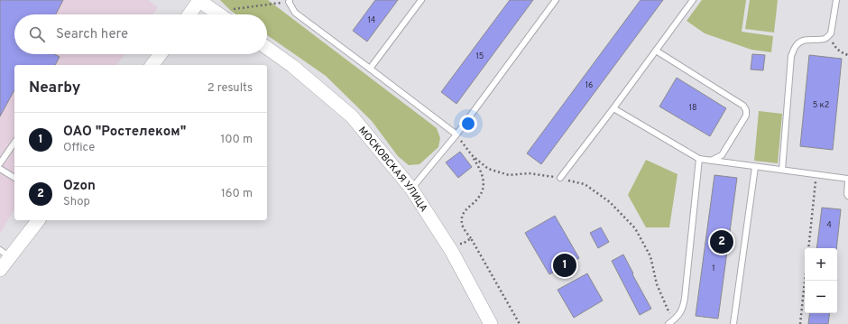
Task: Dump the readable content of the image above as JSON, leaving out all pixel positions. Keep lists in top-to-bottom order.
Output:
{
  "streets": {
    "street": ["МОСКОВСКАЯ УЛИЦА"]
  },
  "house_numbers": [
    "14",
    "15",
    "16",
    "5 к2",
    "18",
    "4",
    "1"
  ],
  "page": {
    "search": "Search here",
    "heading": ["Nearby", "2 results"],
    "list": [
      {
        "mark": "1",
        "name": "ОАО \"Ростелеком\"",
        "note": "Office",
        "value": "100 m"
      },
      {
        "mark": "2",
        "name": "Ozon",
        "note": "Shop",
        "value": "160 m"
      }
    ],
    "pins": ["2", "1"],
    "map_buttons": ["+", "−"]
  }
}
